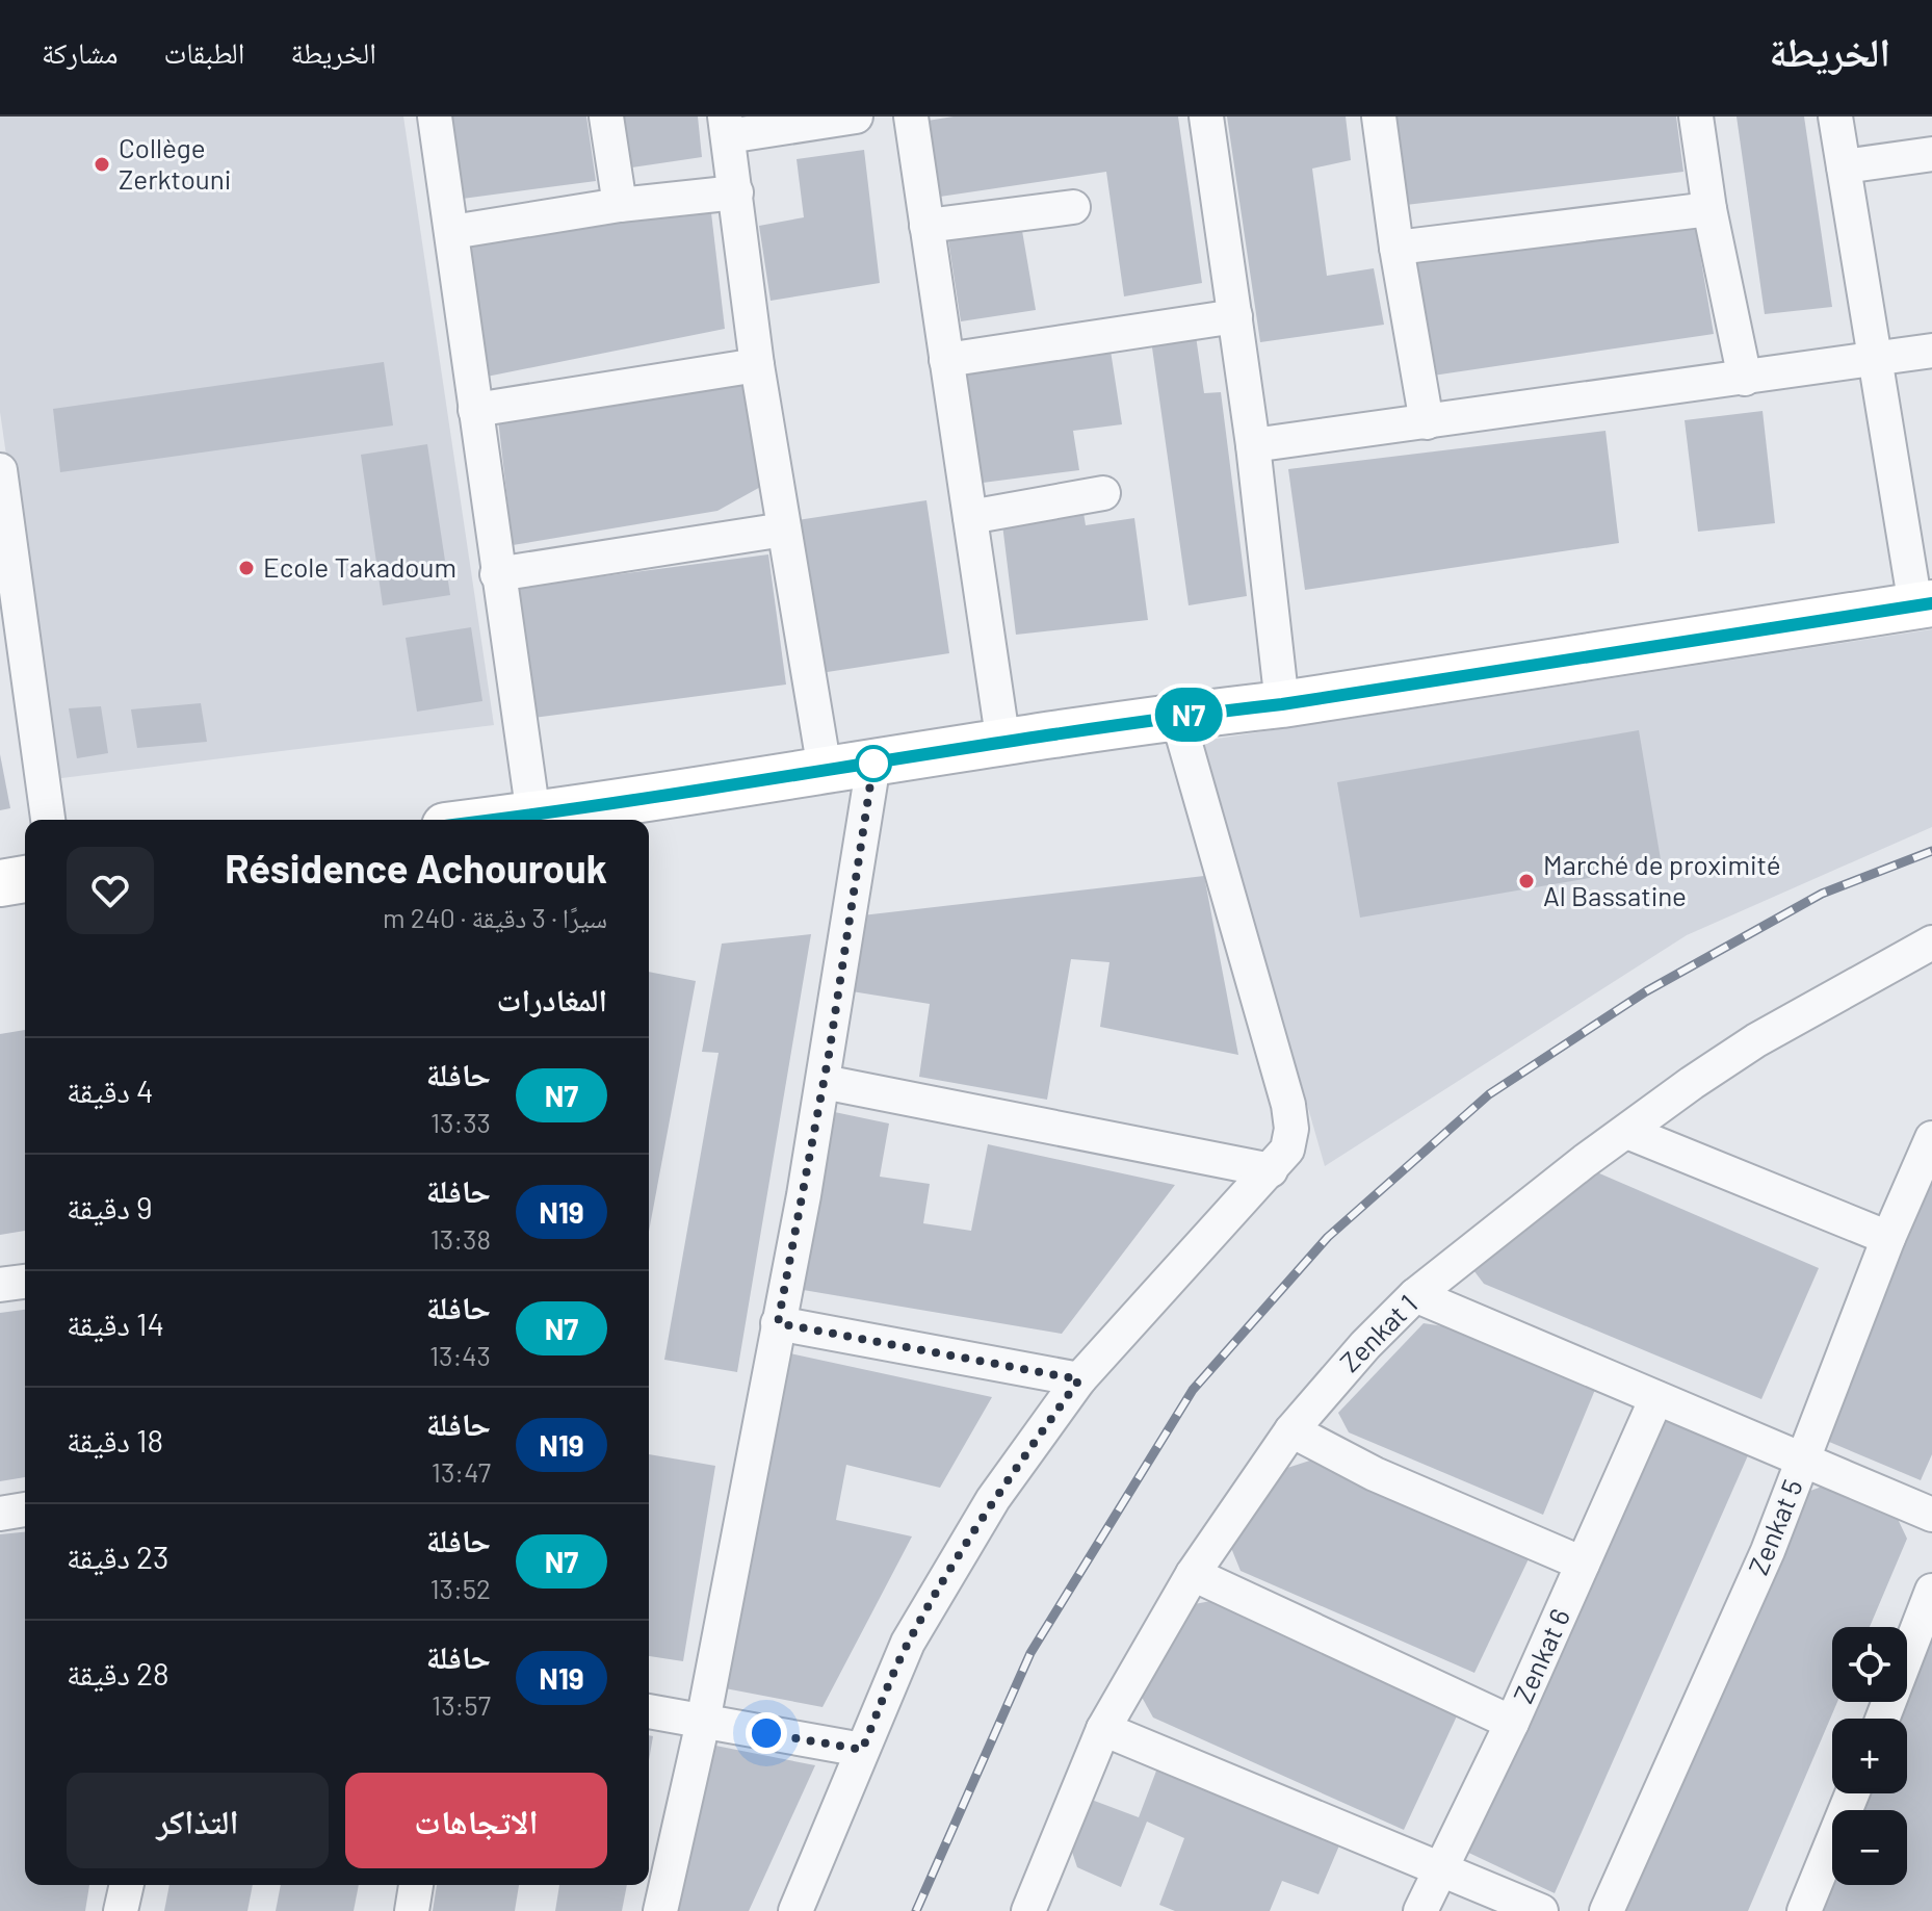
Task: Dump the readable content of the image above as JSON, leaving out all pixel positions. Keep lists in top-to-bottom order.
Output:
{
  "streets": {
    "street": ["Zenkat 1", "Zenkat 5", "Zenkat 6"]
  },
  "places": ["Collège Zerktouni", "Ecole Takadoum", "Marché de proximité Al Bassatine"],
  "lines": ["bus line N7"],
  "page": {
    "header": "الخريطة",
    "nav": ["الخريطة", "الطبقات", "مشاركة"],
    "on_map": "N7",
    "heading": [
      ["Résidence Achourouk", "سيرًا · 3 دقيقة · 240 m"],
      "المغادرات"
    ],
    "list": [
      {
        "mark": "N7",
        "name": "حافلة",
        "note": "13:33",
        "value": "4 دقيقة"
      },
      {
        "mark": "N19",
        "name": "حافلة",
        "note": "13:38",
        "value": "9 دقيقة"
      },
      {
        "mark": "N7",
        "name": "حافلة",
        "note": "13:43",
        "value": "14 دقيقة"
      },
      {
        "mark": "N19",
        "name": "حافلة",
        "note": "13:47",
        "value": "18 دقيقة"
      },
      {
        "mark": "N7",
        "name": "حافلة",
        "note": "13:52",
        "value": "23 دقيقة"
      },
      {
        "mark": "N19",
        "name": "حافلة",
        "note": "13:57",
        "value": "28 دقيقة"
      }
    ],
    "map_buttons": ["+", "−"],
    "buttons": ["الاتجاهات", "التذاكر"]
  }
}
